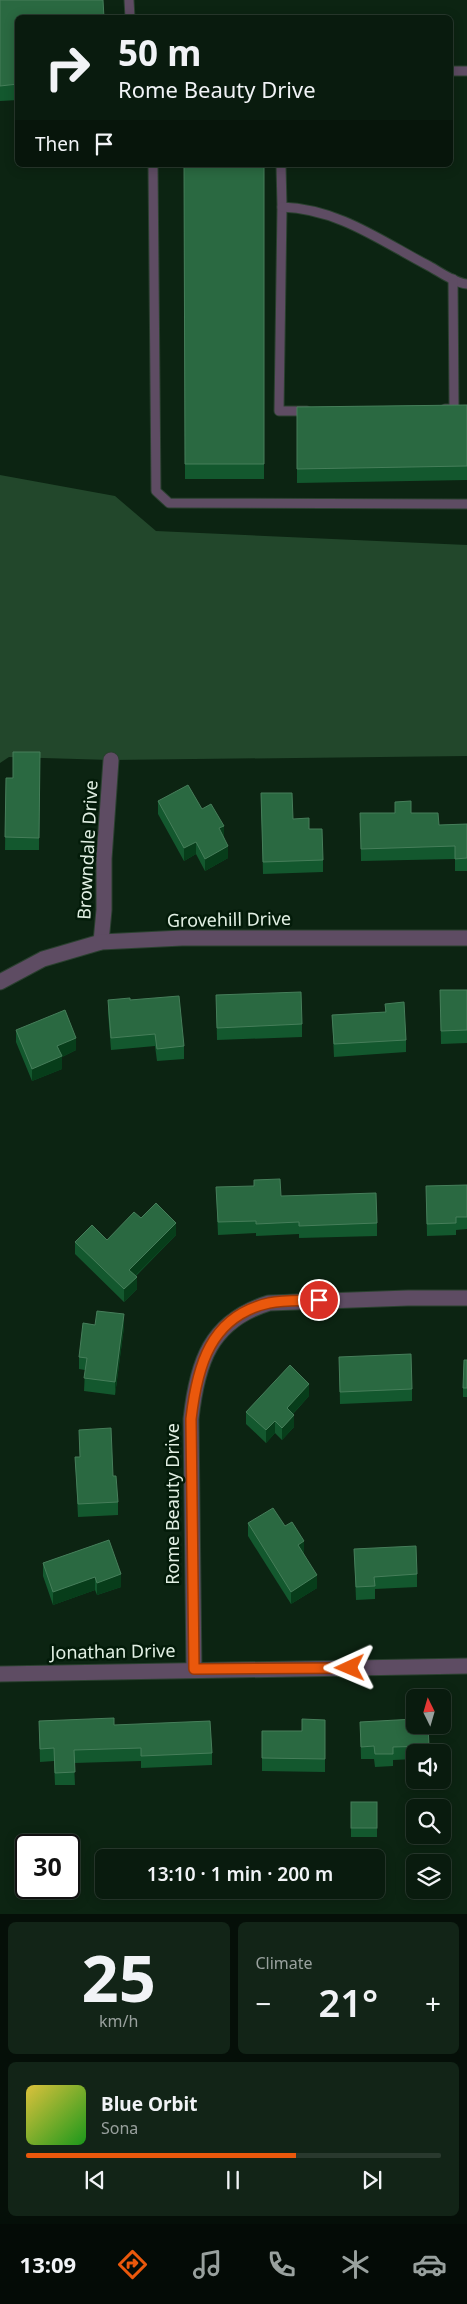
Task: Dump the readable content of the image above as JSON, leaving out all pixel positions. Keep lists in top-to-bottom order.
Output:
{
  "streets": {
    "street": [
      "Browndale Drive",
      "Grovehill Drive",
      "Rome Beauty Drive",
      "Jonathan Drive"
    ]
  },
  "crossings": [
    ["Browndale Drive", "Grovehill Drive"],
    ["Rome Beauty Drive", "Jonathan Drive"]
  ],
  "north": "top",
  "page": {
    "turn": ["50 m", "Rome Beauty Drive"],
    "then": "Then",
    "limit": "30",
    "trip": "13:10 · 1 min · 200 m",
    "tile": [
      ["25", "km/h"],
      "Climate"
    ],
    "heat": ["−", "21°", "+"],
    "song": ["Blue Orbit", "Sona"],
    "tabs": "13:09"
  }
}
